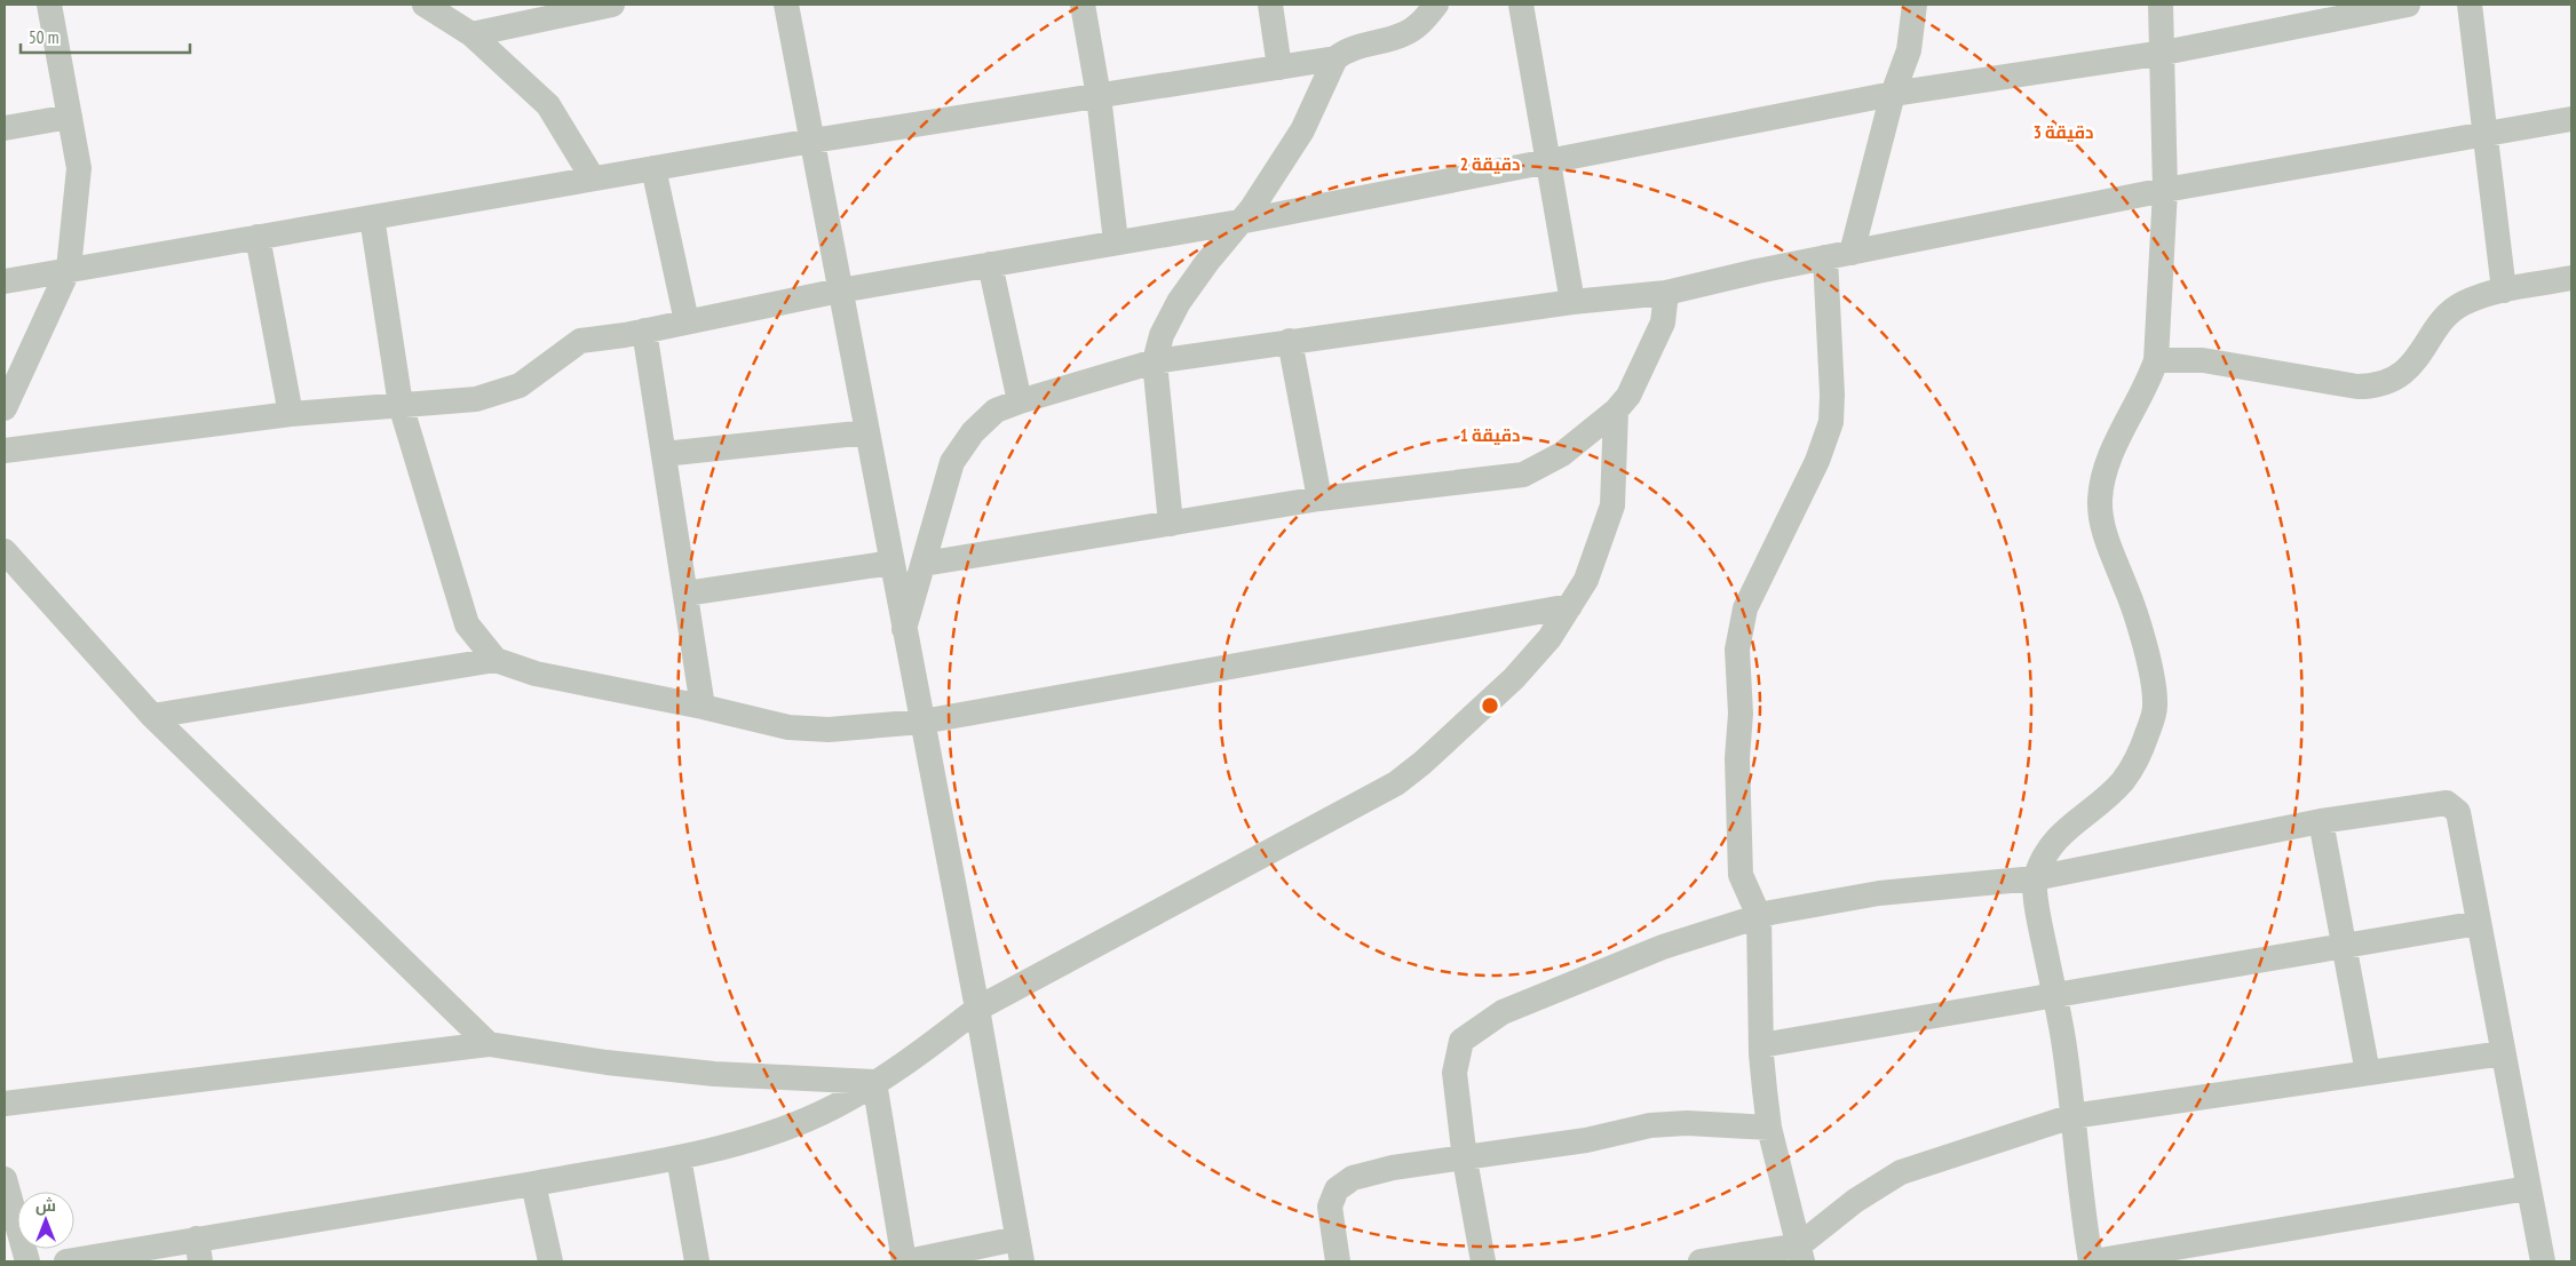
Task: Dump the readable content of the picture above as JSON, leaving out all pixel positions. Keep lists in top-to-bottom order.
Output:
{
  "scale_bar": "50 m",
  "north": "top",
  "rings": ["3 دقيقة", "2 دقيقة", "1 دقيقة"]
}
